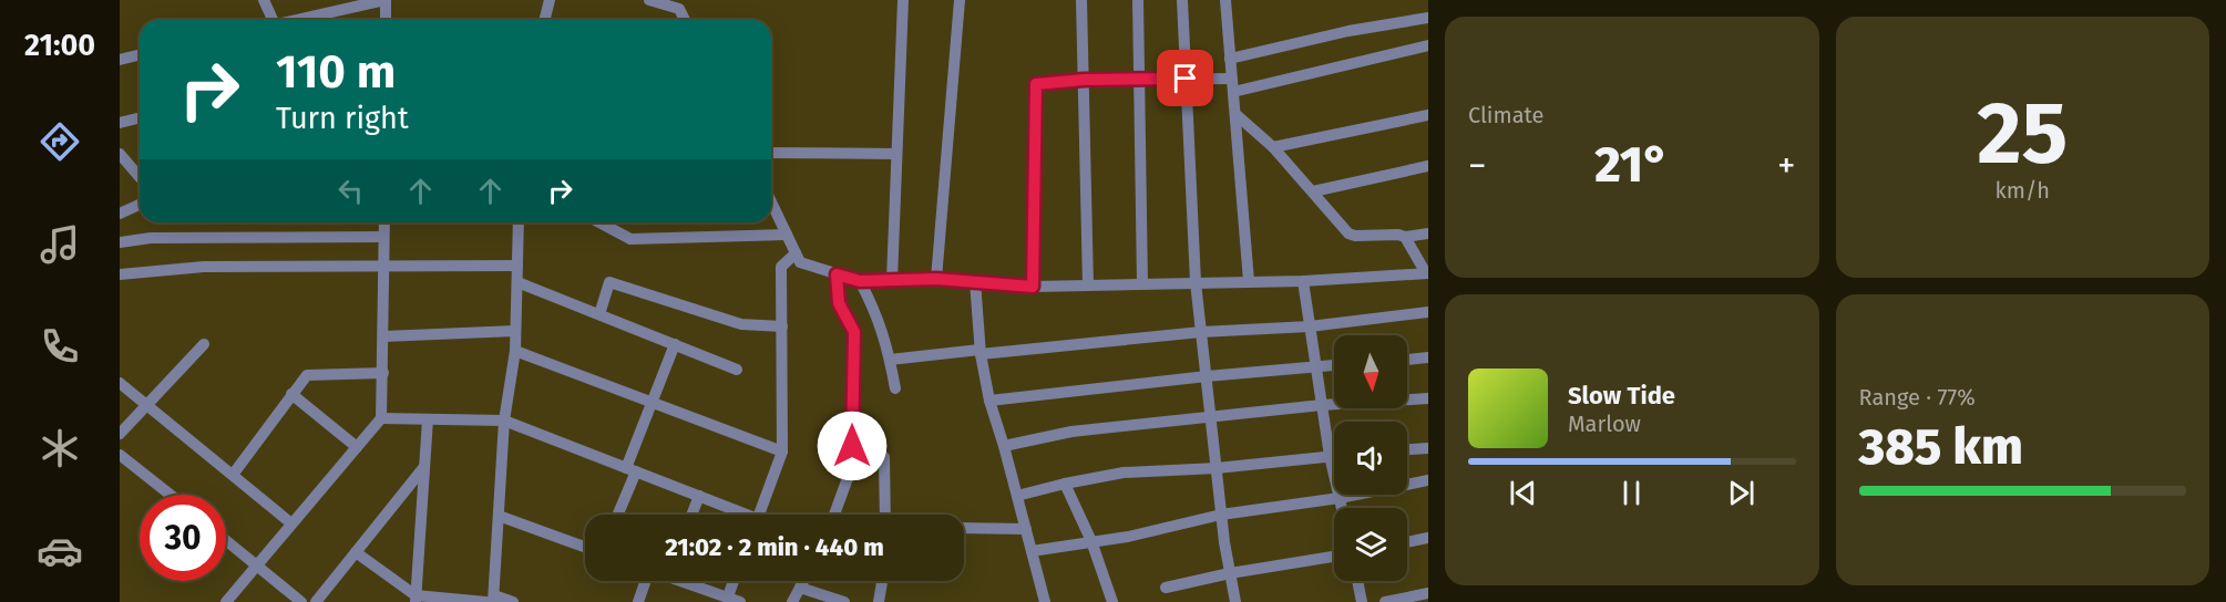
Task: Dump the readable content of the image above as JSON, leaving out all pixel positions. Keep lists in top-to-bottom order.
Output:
{
  "north": "bottom",
  "page": {
    "tabs": "21:00",
    "tile": [
      "Climate",
      ["25", "km/h"],
      ["Range · 77%", "385 km"]
    ],
    "turn": ["110 m", "Turn right"],
    "heat": ["−", "21°", "+"],
    "song": ["Slow Tide", "Marlow"],
    "limit": "30",
    "trip": "21:02 · 2 min · 440 m"
  }
}
